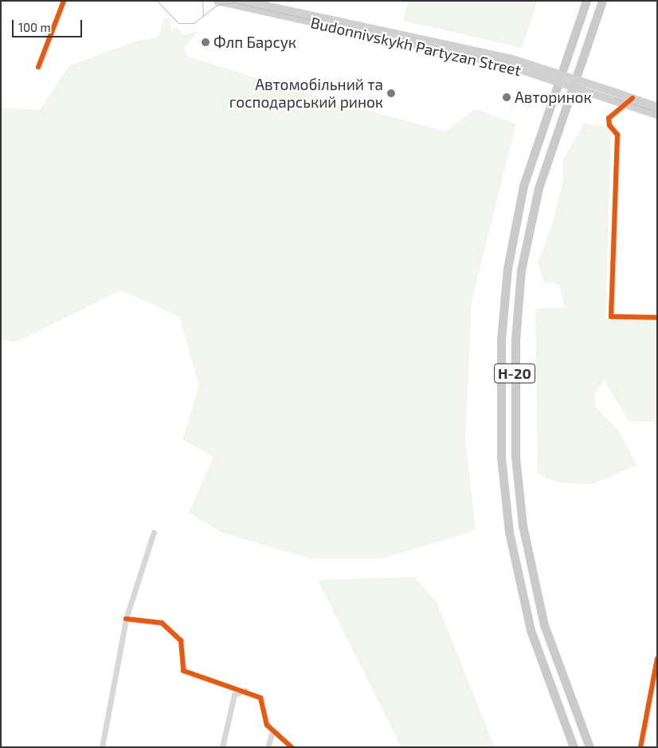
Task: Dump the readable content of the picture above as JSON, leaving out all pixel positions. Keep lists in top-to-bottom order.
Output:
{
  "streets": {
    "main road": ["Budonnivskykh Partyzan Street", "Н-20"]
  },
  "places": ["Флп Барсук", "Автомобільний та господарський ринок", "Авторинок"],
  "scale_bar": "100 m"
}
